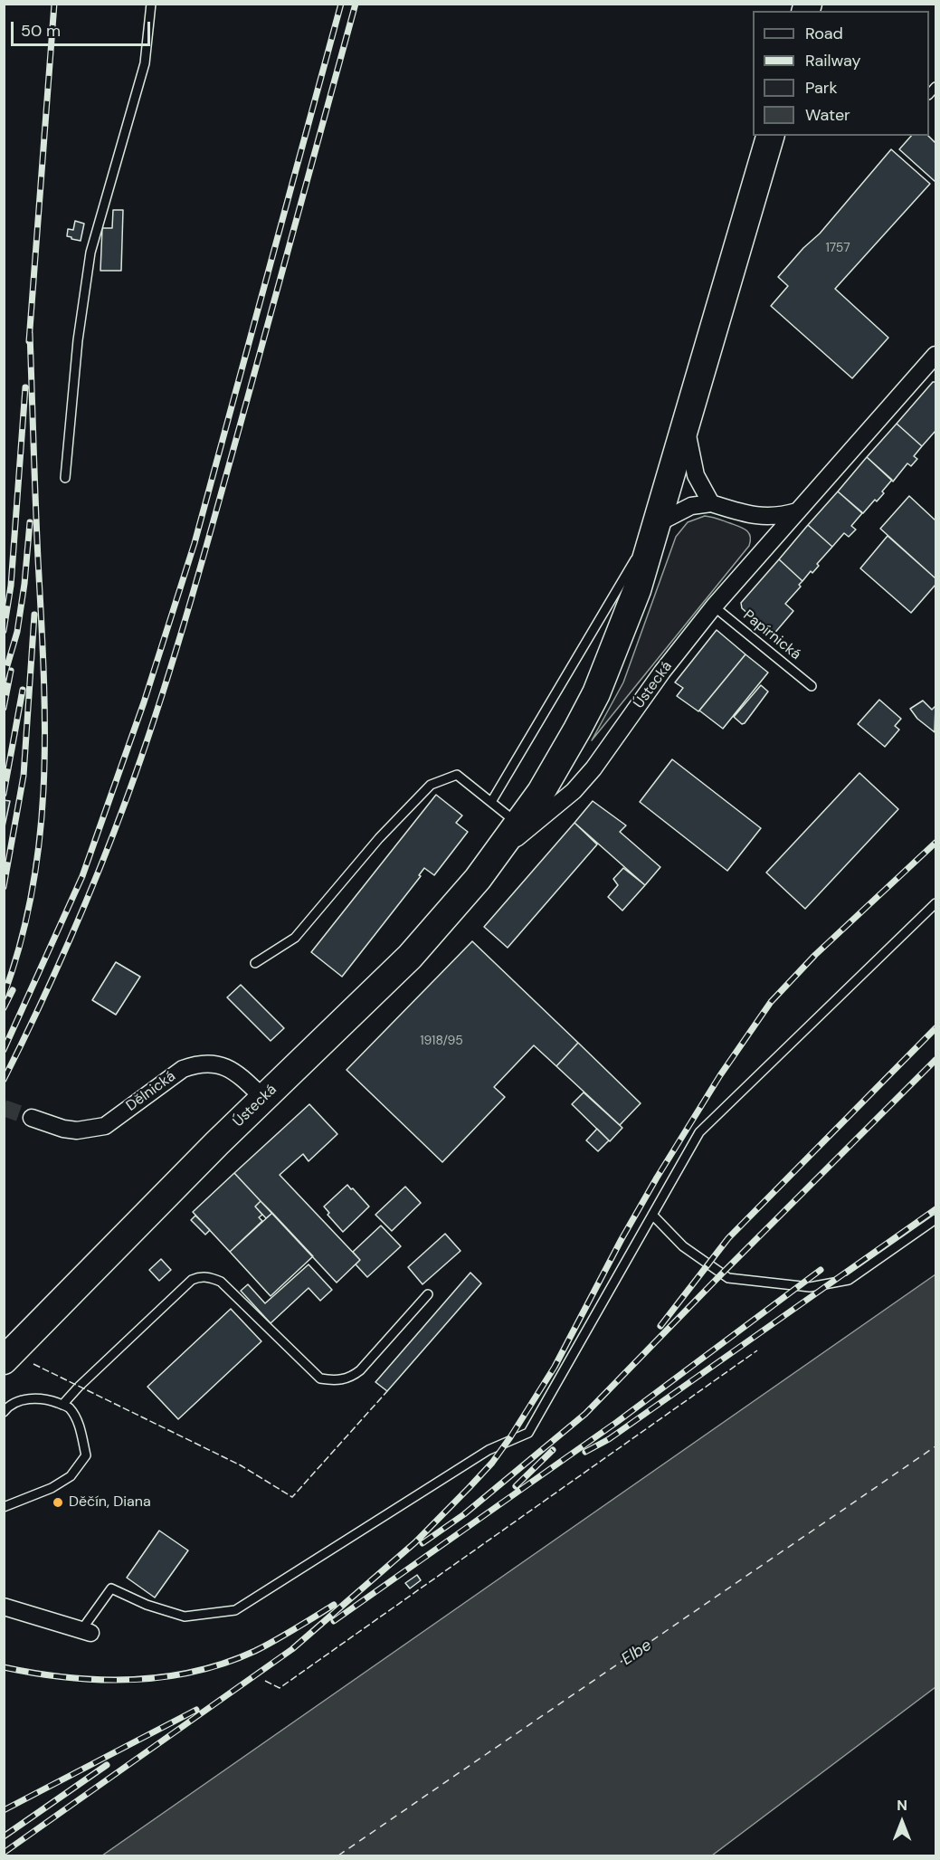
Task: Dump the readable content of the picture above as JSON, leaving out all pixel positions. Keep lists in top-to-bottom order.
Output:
{
  "streets": {
    "main road": ["Ústecká"],
    "street": ["Dělnická"],
    "lane": ["Papírnická"]
  },
  "crossings": [
    ["Papírnická", "Ústecká"],
    ["Ústecká", "Dělnická"]
  ],
  "water": ["Elbe"],
  "places": ["Děčín, Diana"],
  "house_numbers": ["1757", "1918/95"],
  "legend": [
    "Road",
    "Railway",
    "Park",
    "Water"
  ],
  "scale_bar": "50 m",
  "north": "top"
}
